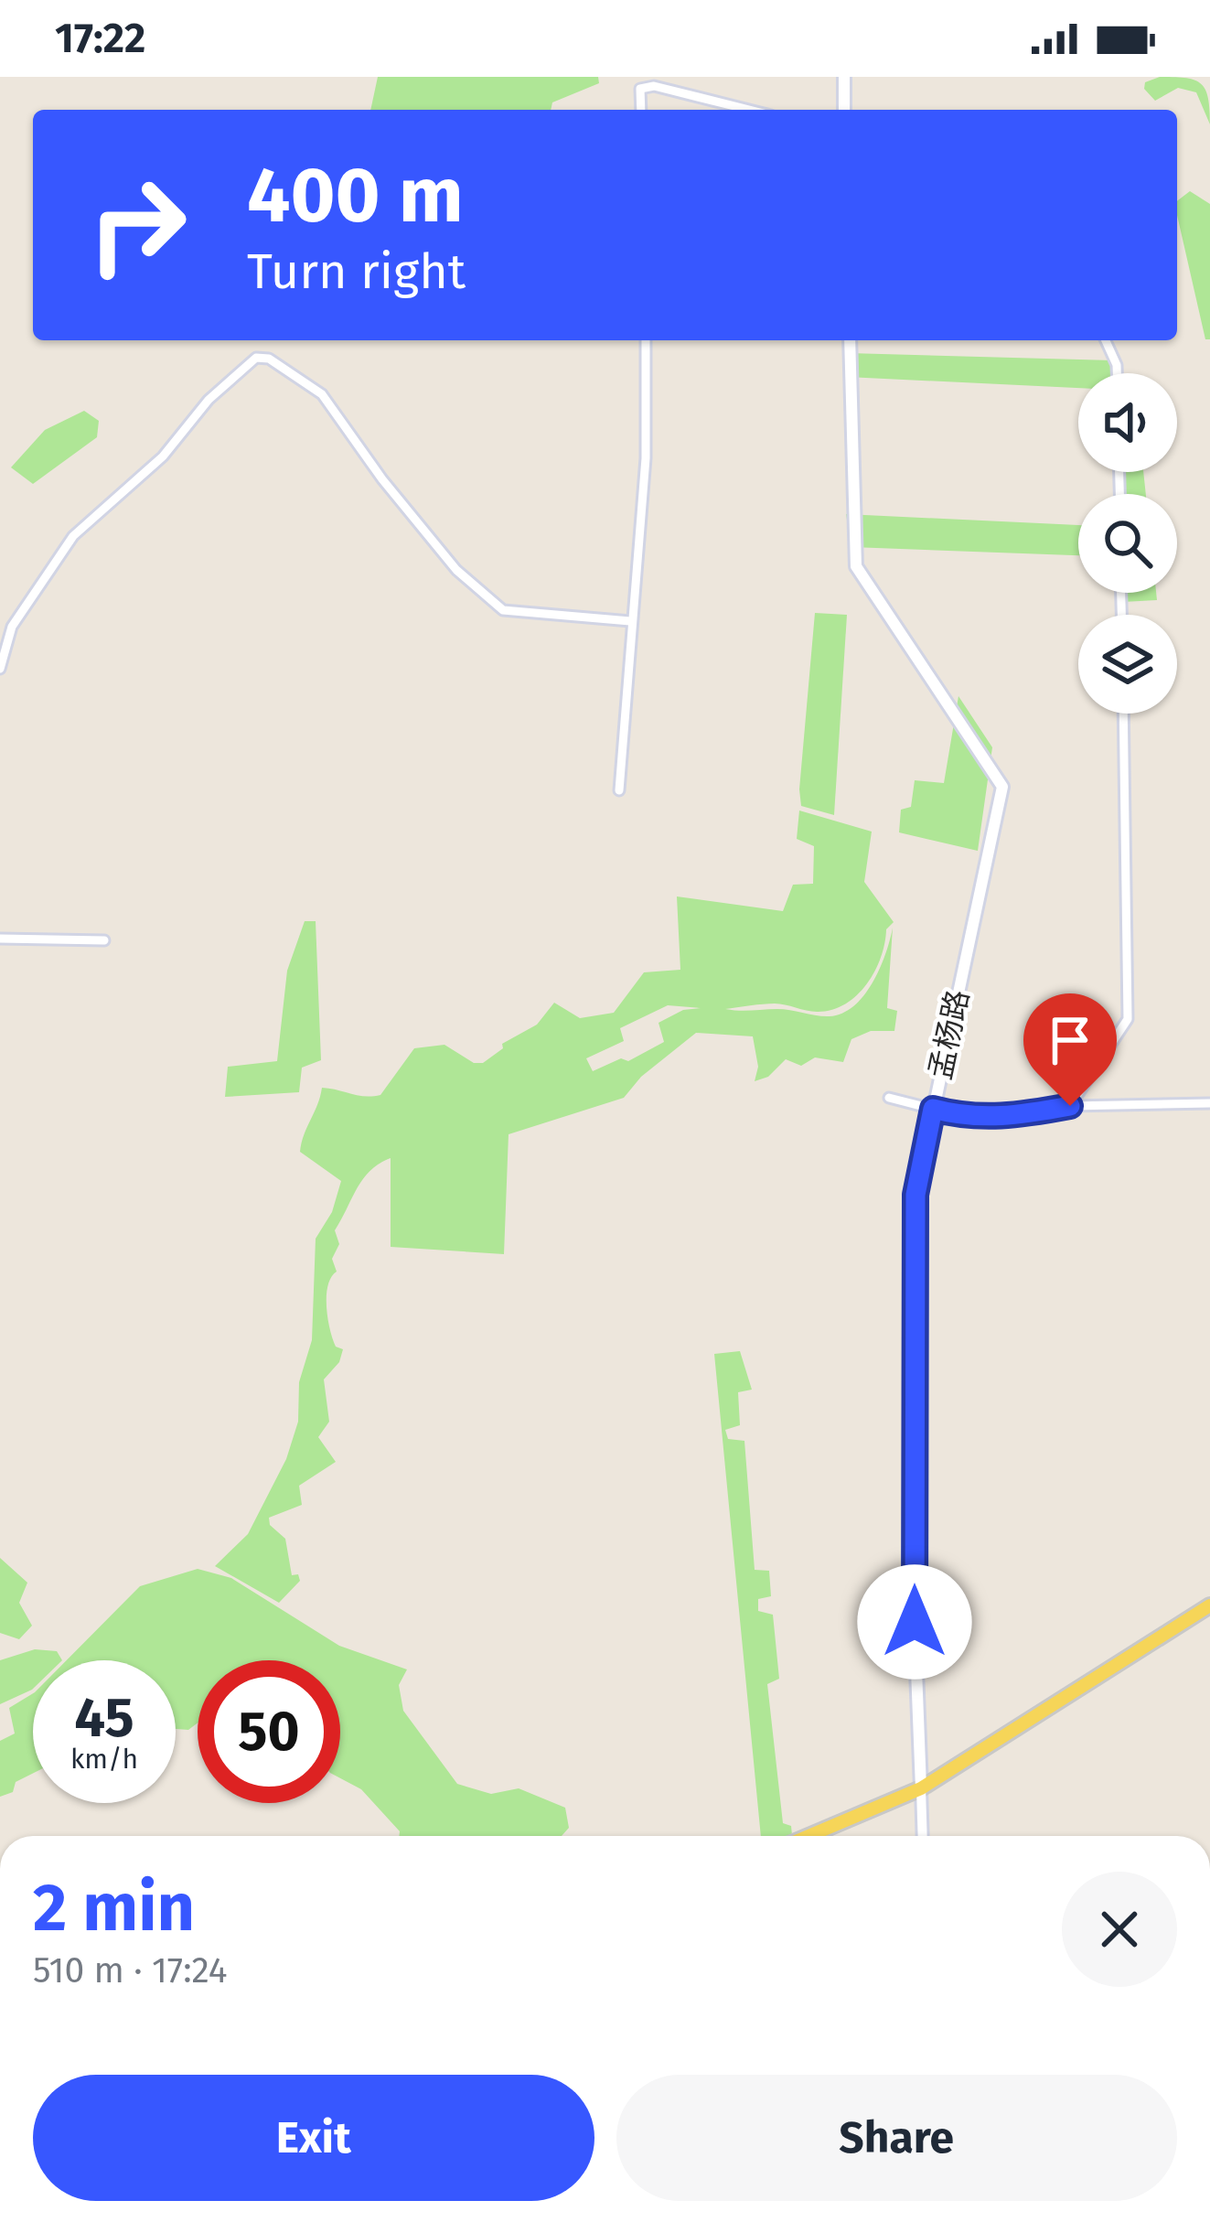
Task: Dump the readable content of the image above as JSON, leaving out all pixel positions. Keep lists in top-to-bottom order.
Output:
{
  "streets": {
    "main road": ["孟杨路"]
  },
  "page": {
    "status": "17:22",
    "turn": ["400 m", "Turn right"],
    "speed": "45 km/h",
    "limit": "50",
    "heading": ["2 min", "510 m · 17:24"],
    "buttons": ["Exit", "Share"]
  }
}
